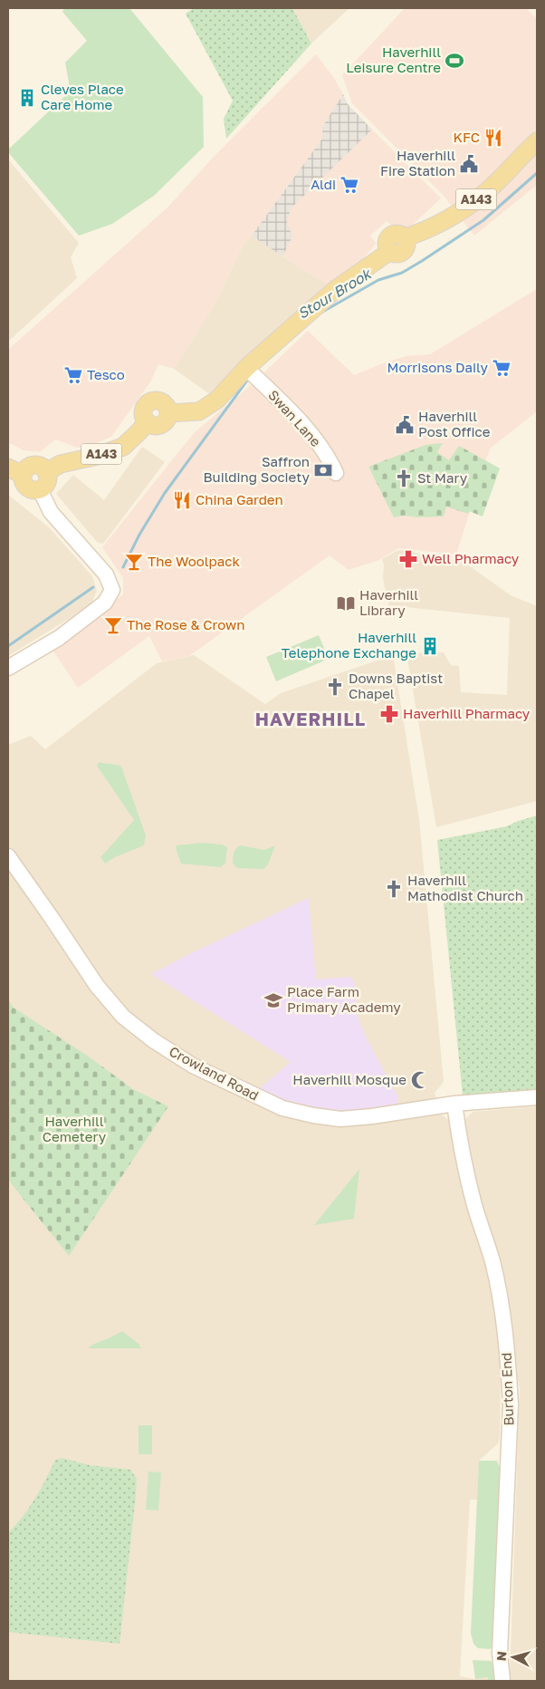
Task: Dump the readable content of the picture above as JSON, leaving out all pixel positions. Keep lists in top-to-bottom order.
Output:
{
  "streets": {
    "main road": ["A143"],
    "street": ["Swan Lane", "Crowland Road", "Burton End"]
  },
  "crossings": [
    ["A143", "Swan Lane"],
    ["Crowland Road", "Burton End"]
  ],
  "districts": ["HAVERHILL"],
  "water": ["Stour Brook"],
  "parks": ["Haverhill Cemetery"],
  "places": {
    "sports": ["Haverhill Leisure Centre"],
    "building": ["Cleves Place Care Home", "Haverhill Telephone Exchange"],
    "restaurant": ["KFC", "China Garden"],
    "public building": ["Haverhill Fire Station", "Haverhill Post Office"],
    "supermarket": ["Aldi", "Morrisons Daily", "Tesco"],
    "bank": ["Saffron Building Society"],
    "church": ["St Mary", "Downs Baptist Chapel", "Haverhill Mathodist Church"],
    "pharmacy": ["Well Pharmacy", "Haverhill Pharmacy"],
    "bar": ["The Woolpack", "The Rose & Crown"],
    "library": ["Haverhill Library"],
    "school or university": ["Place Farm Primary Academy"],
    "mosque": ["Haverhill Mosque"]
  },
  "north": "left"
}
